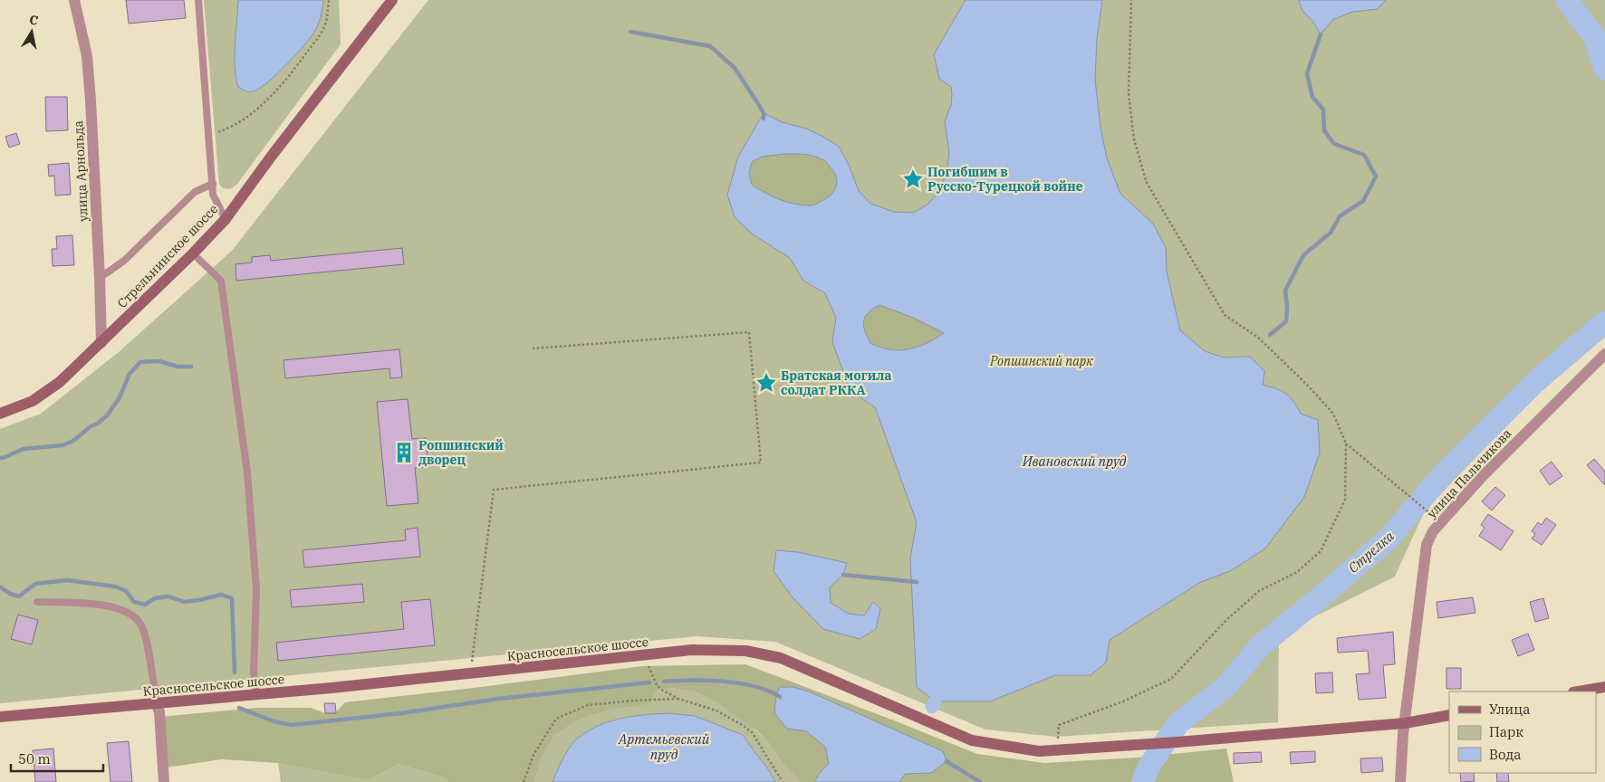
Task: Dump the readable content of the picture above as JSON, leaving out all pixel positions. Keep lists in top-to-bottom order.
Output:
{
  "streets": {
    "main road": ["Стрельнинское шоссе", "Красносельское шоссе"],
    "street": ["улица Арнольда", "улица Пальчикова"]
  },
  "crossings": [
    ["улица Арнольда", "Стрельнинское шоссе"],
    ["улица Пальчикова", "Красносельское шоссе"]
  ],
  "water": ["Ивановский пруд", "Стрелка", "Артемьевский пруд"],
  "parks": ["Ропшинский парк"],
  "places": {
    "place": ["Погибшим в Русско-Турецкой войне", "Братская могила солдат РККА"],
    "building": ["Ропшинский дворец"]
  },
  "legend": ["Улица", "Парк", "Вода"],
  "scale_bar": "50 m",
  "north": "top"
}
